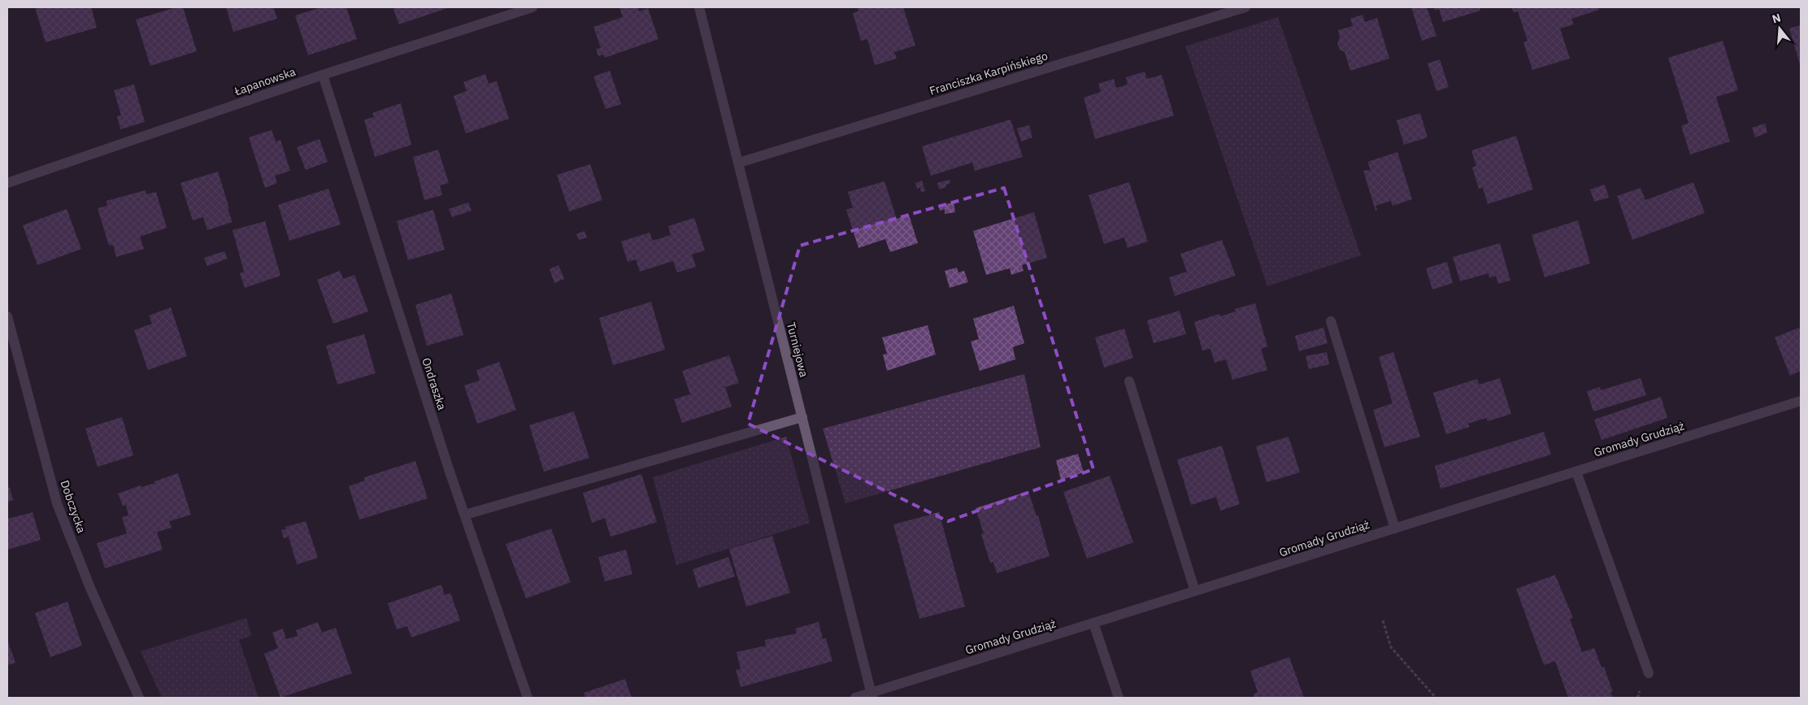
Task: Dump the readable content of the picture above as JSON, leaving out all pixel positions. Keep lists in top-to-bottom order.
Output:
{
  "streets": {
    "street": [
      "Franciszka Karpińskiego",
      "Łapanowska",
      "Turniejowa",
      "Ondraszka",
      "Gromady Grudziąż",
      "Dobczycka"
    ]
  },
  "crossings": [
    ["Franciszka Karpińskiego", "Turniejowa"],
    ["Łapanowska", "Ondraszka"],
    ["Turniejowa", "Gromady Grudziąż"]
  ],
  "north": "top"
}
